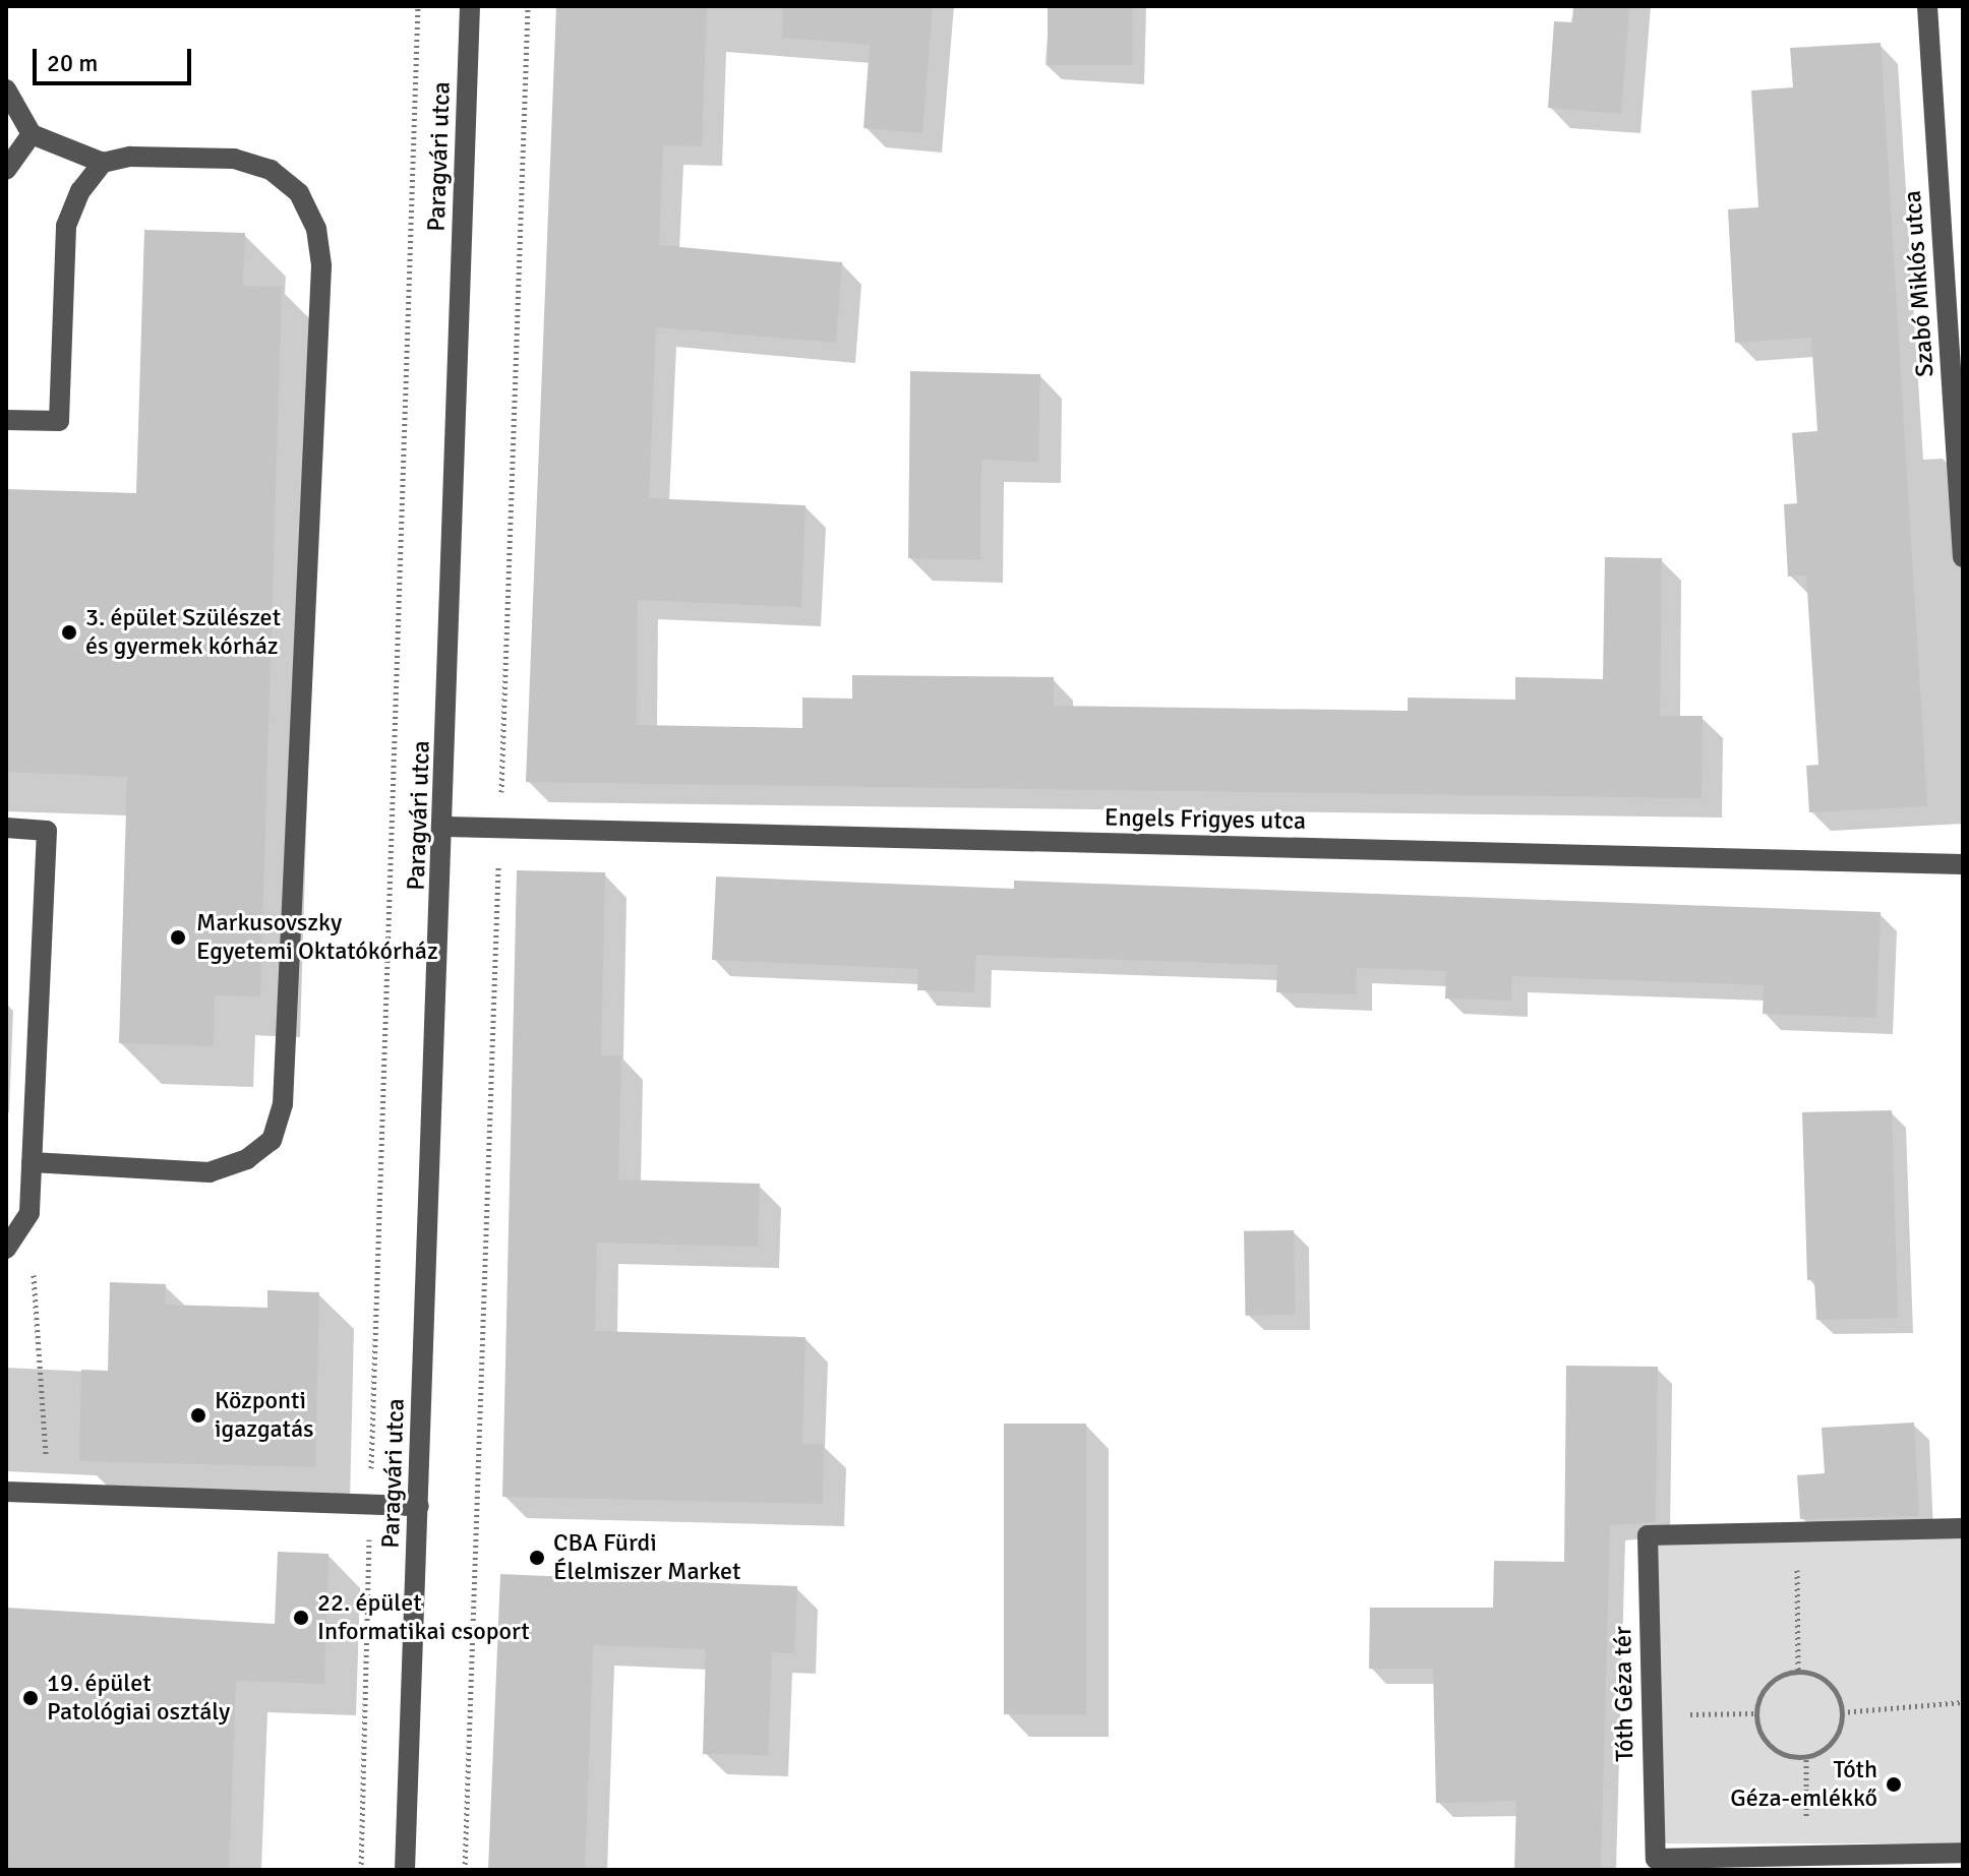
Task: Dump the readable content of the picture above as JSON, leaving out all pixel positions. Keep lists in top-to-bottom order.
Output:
{
  "streets": {
    "street": [
      "Paragvári utca",
      "Szabó Miklós utca",
      "Engels Frigyes utca",
      "Tóth Géza tér"
    ]
  },
  "crossings": [
    ["Paragvári utca", "Engels Frigyes utca"]
  ],
  "places": [
    "3. épület Szülészet és gyermek kórház",
    "Markusovszky Egyetemi Oktatókórház",
    "Központi igazgatás",
    "CBA Fürdi Élelmiszer Market",
    "22. épület Informatikai csoport",
    "19. épület Patológiai osztály",
    "Tóth Géza-emlékkő"
  ],
  "scale_bar": "20 m"
}
